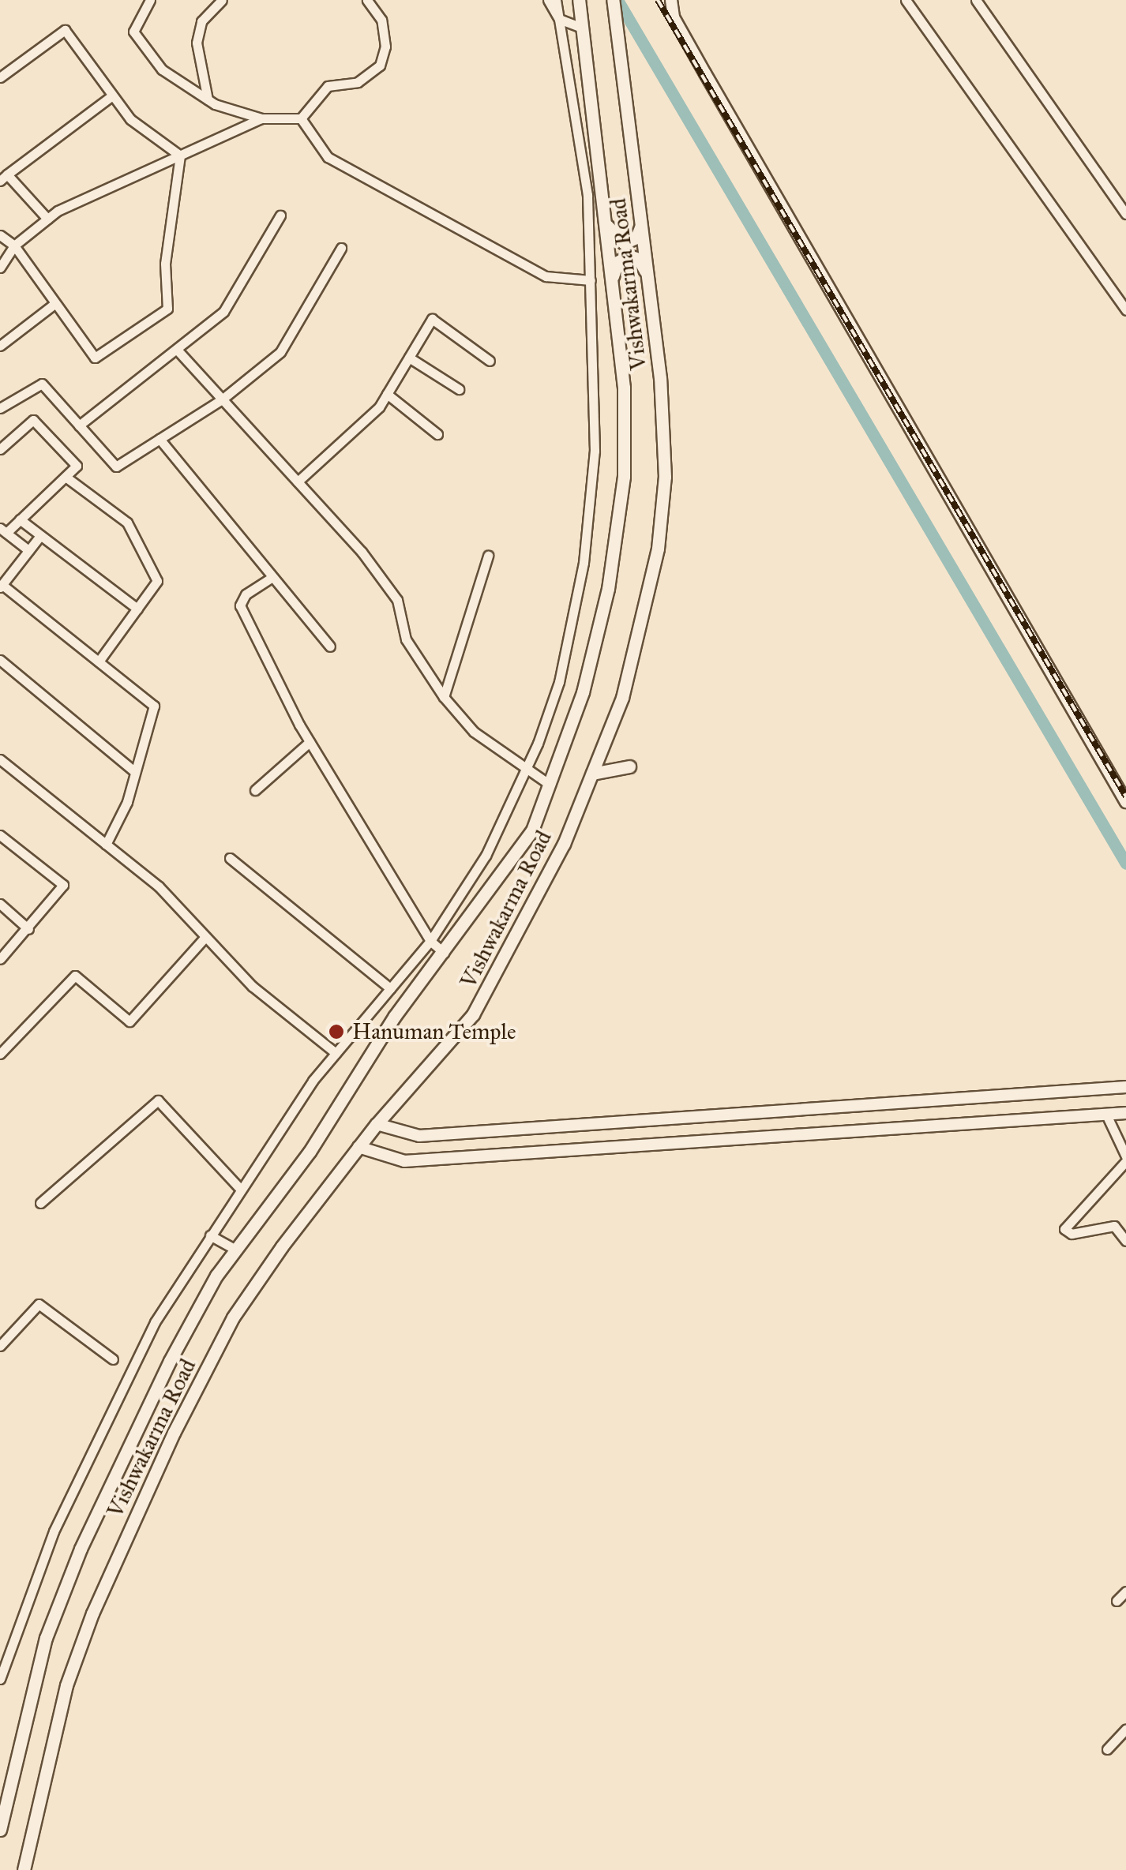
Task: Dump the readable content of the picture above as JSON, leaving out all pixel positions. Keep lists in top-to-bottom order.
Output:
{
  "streets": {
    "main road": ["Vishwakarma Road"]
  },
  "places": ["Hanuman Temple"]
}
